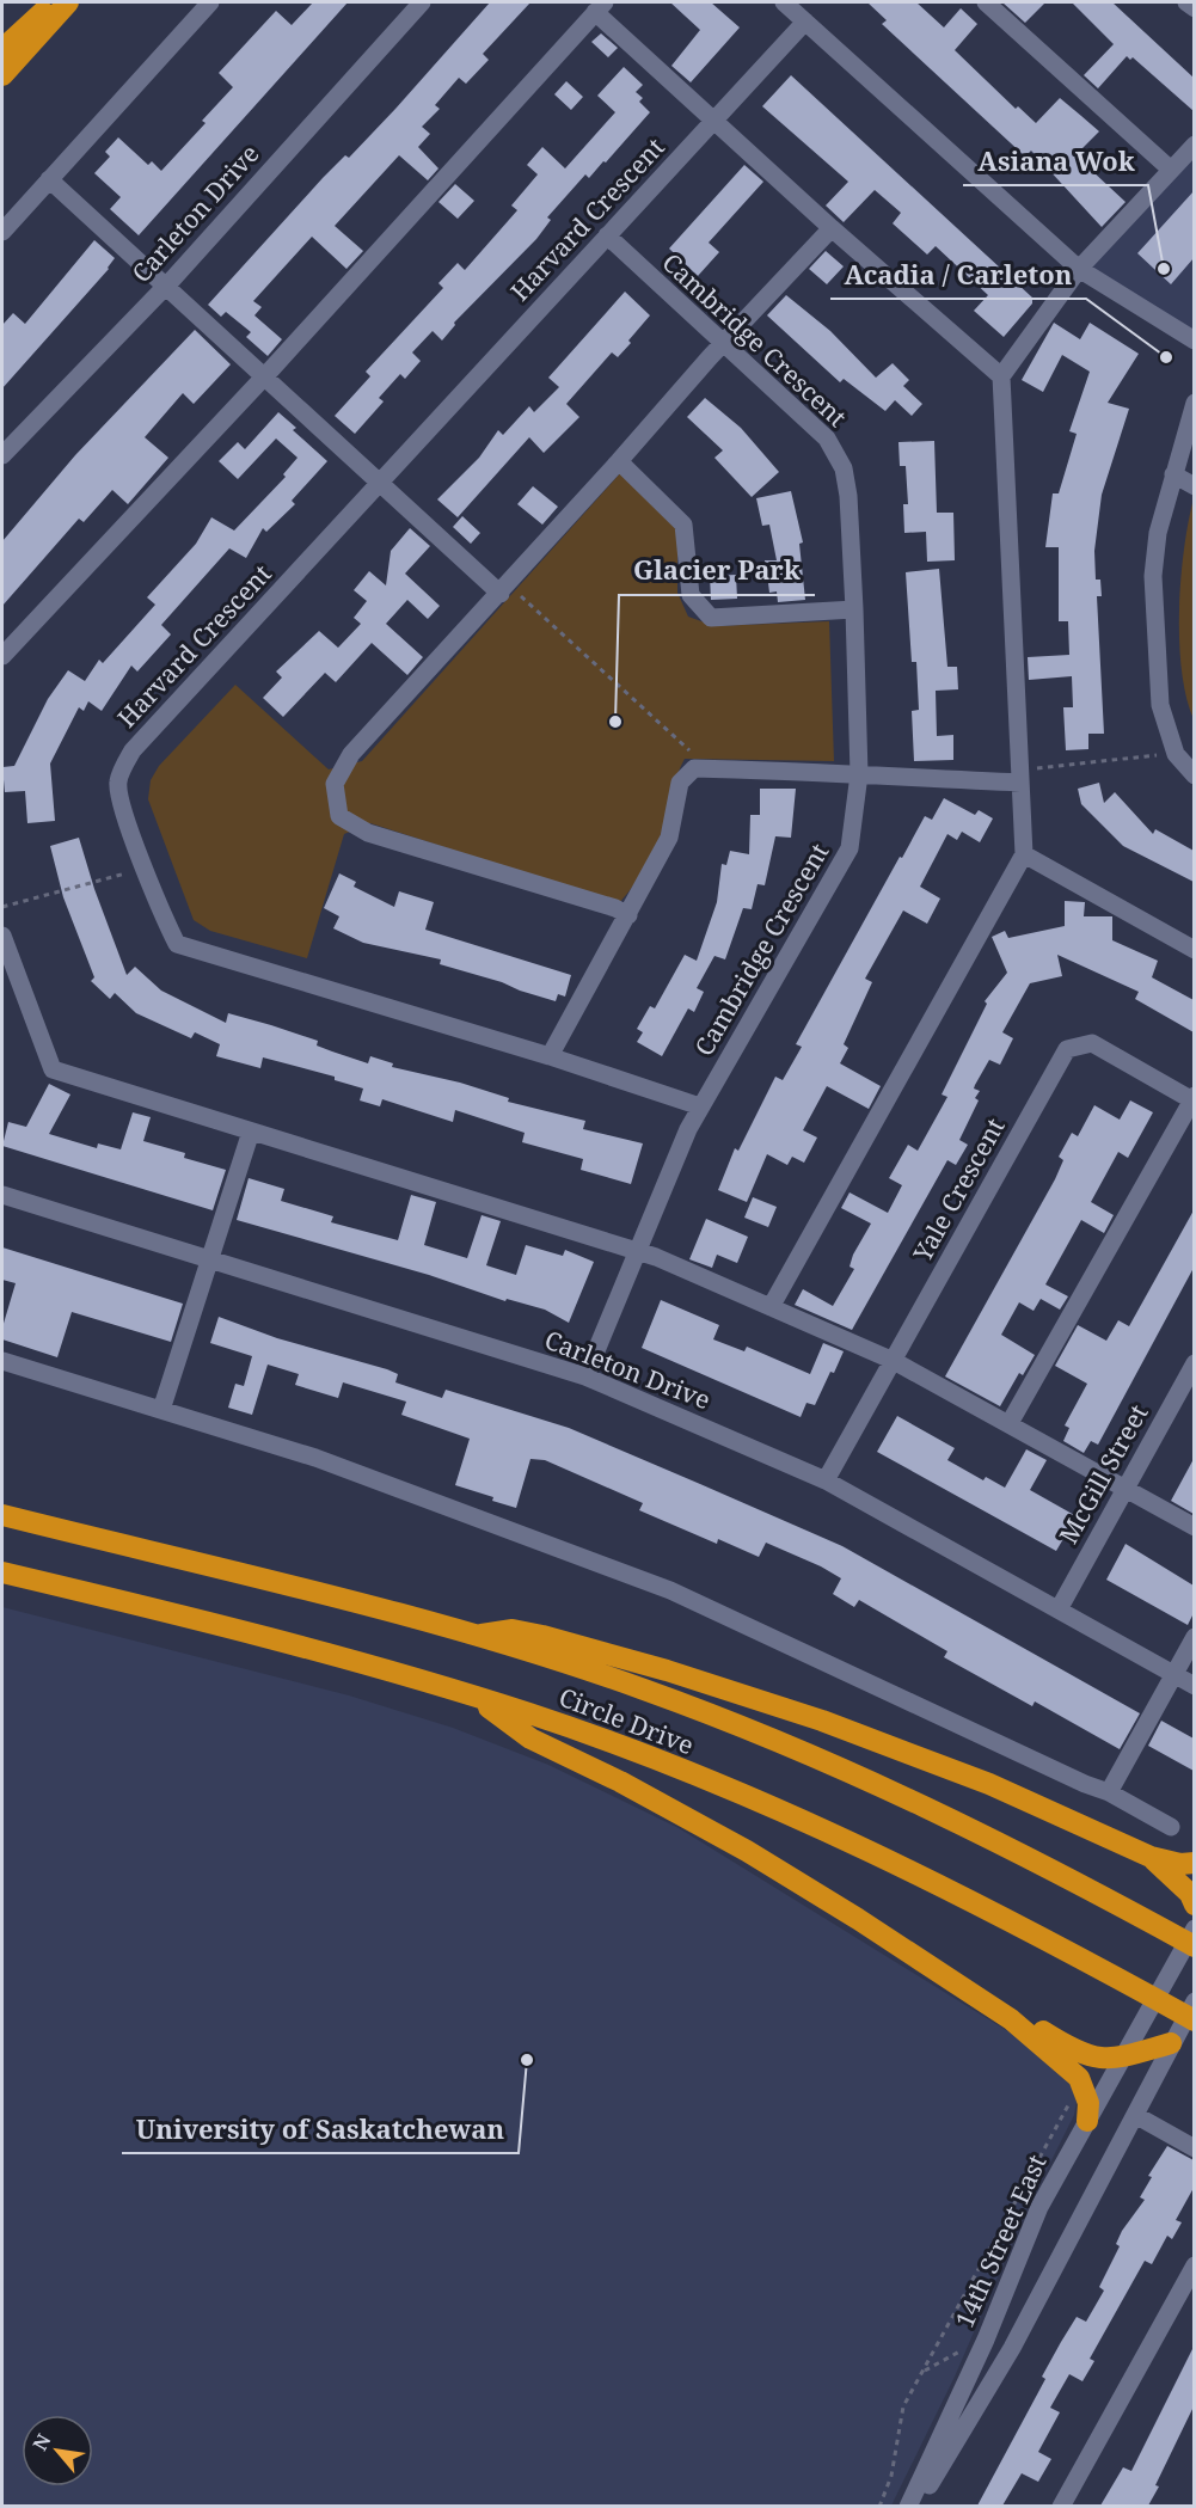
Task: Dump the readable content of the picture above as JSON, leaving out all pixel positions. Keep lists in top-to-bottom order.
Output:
{
  "streets": {
    "highway": ["Circle Drive"],
    "street": [
      "Carleton Drive",
      "Harvard Crescent",
      "Cambridge Crescent",
      "Yale Crescent",
      "McGill Street",
      "14th Street East"
    ]
  },
  "crossings": [
    ["Carleton Drive", "Cambridge Crescent"],
    ["Carleton Drive", "Yale Crescent"],
    ["Carleton Drive", "McGill Street"],
    ["Harvard Crescent", "Cambridge Crescent"]
  ],
  "places": [
    "Asiana Wok",
    "Acadia / Carleton",
    "Glacier Park",
    "University of Saskatchewan"
  ],
  "north": "top left"
}
